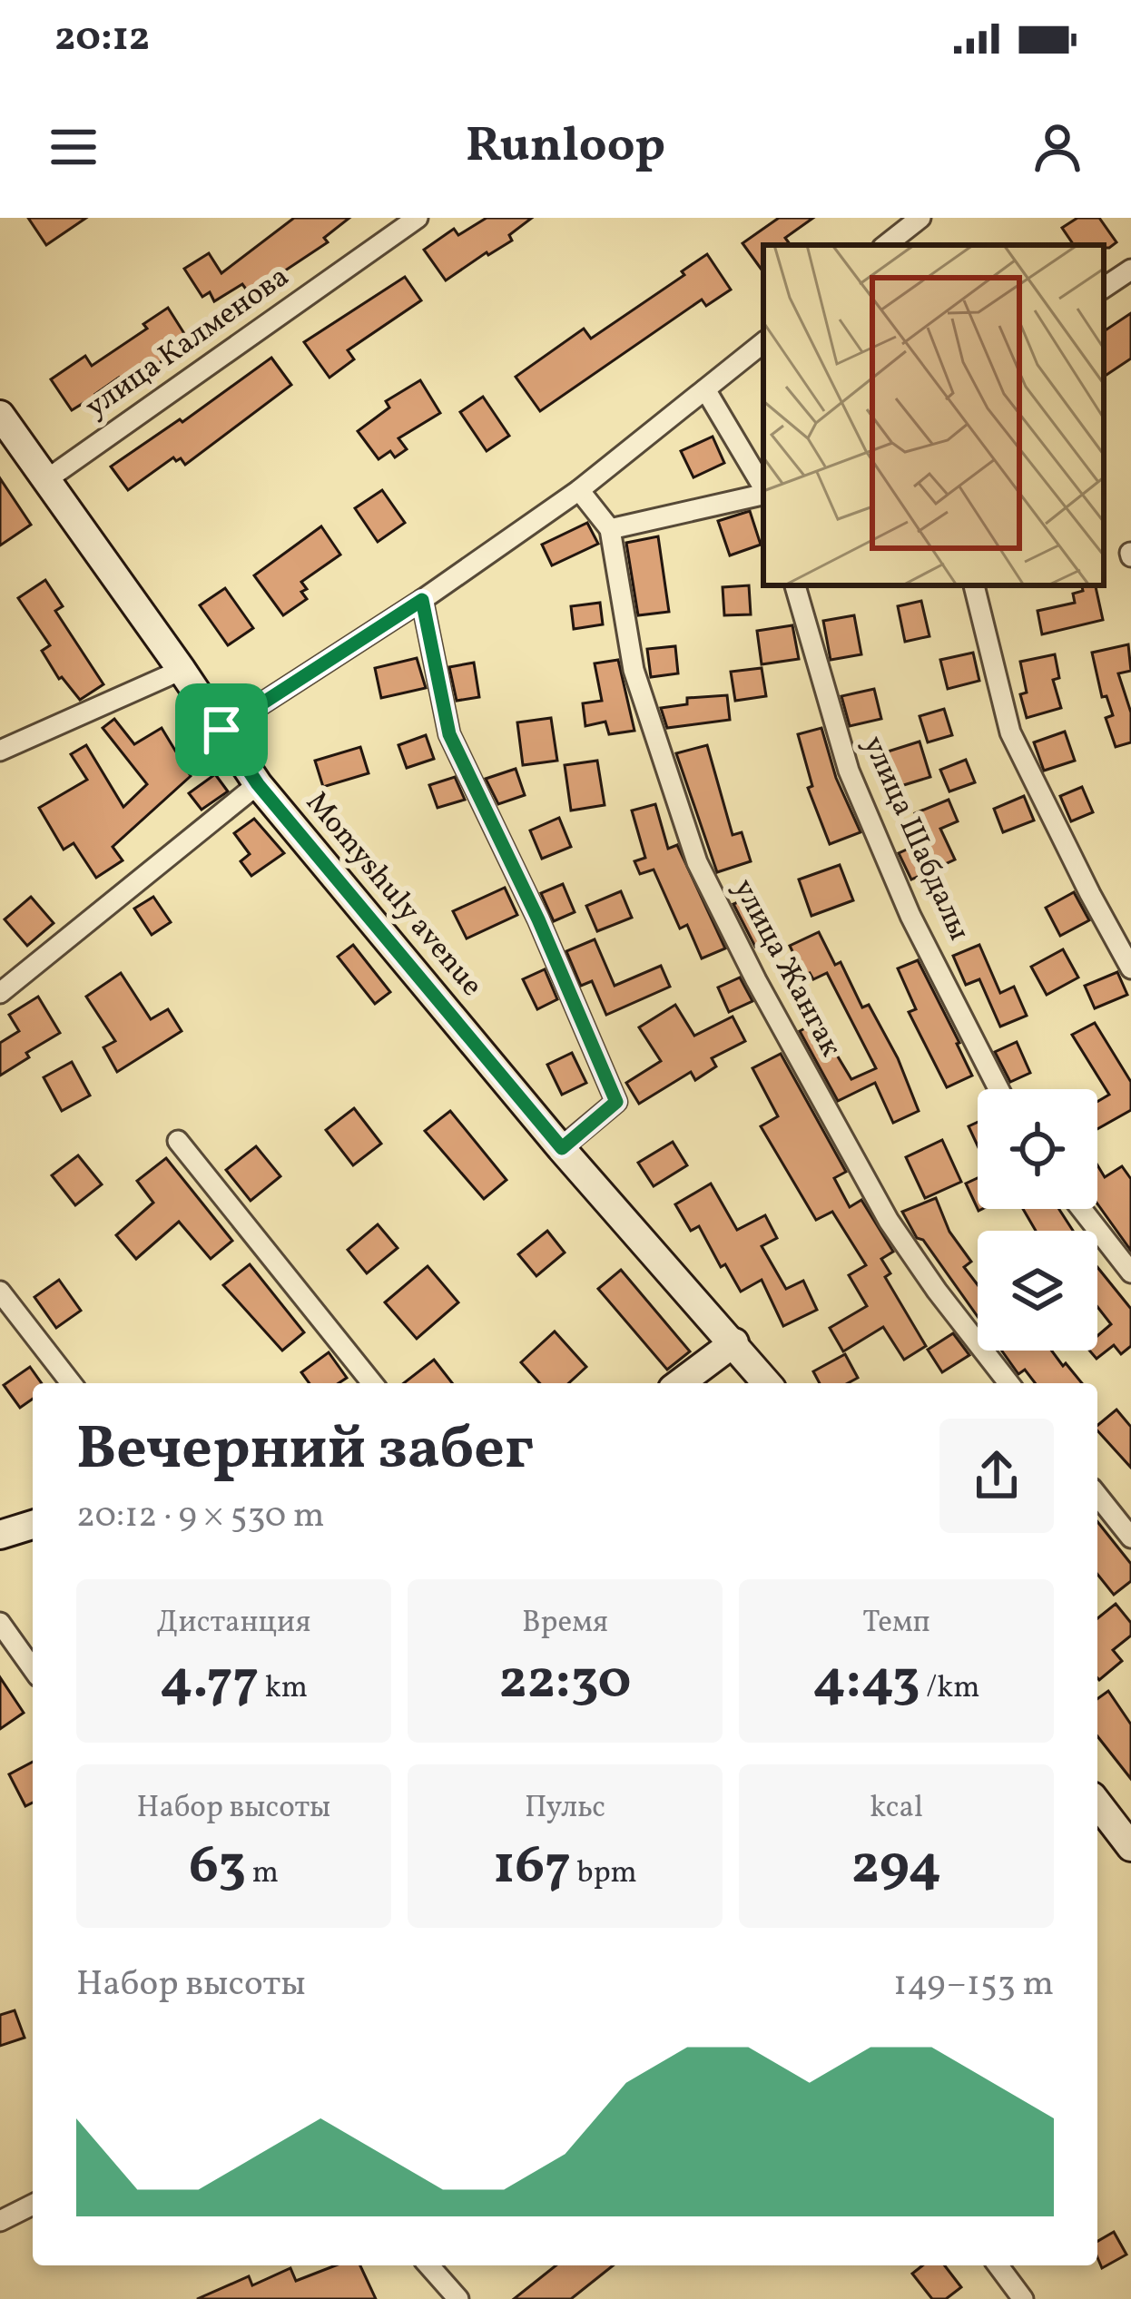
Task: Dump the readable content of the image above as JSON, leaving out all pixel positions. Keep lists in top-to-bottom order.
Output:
{
  "streets": {
    "main road": ["Momyshuly avenue"],
    "street": ["улица Калменова", "улица Шабдалы", "улица Жангак"]
  },
  "crossings": [
    ["улица Калменова", "Momyshuly avenue"]
  ],
  "page": {
    "status": "20:12",
    "header": "Runloop",
    "heading": ["Вечерний забег", "20:12 · 9 × 530 m"],
    "stats": [
      ["Дистанция", "4.77 km"],
      ["Время", "22:30"],
      ["Темп", "4:43 /km"],
      ["Набор высоты", "63 m"],
      ["Пульс", "167 bpm"],
      ["kcal", "294"]
    ],
    "chart": ["Набор высоты", "149–153 m"]
  }
}
